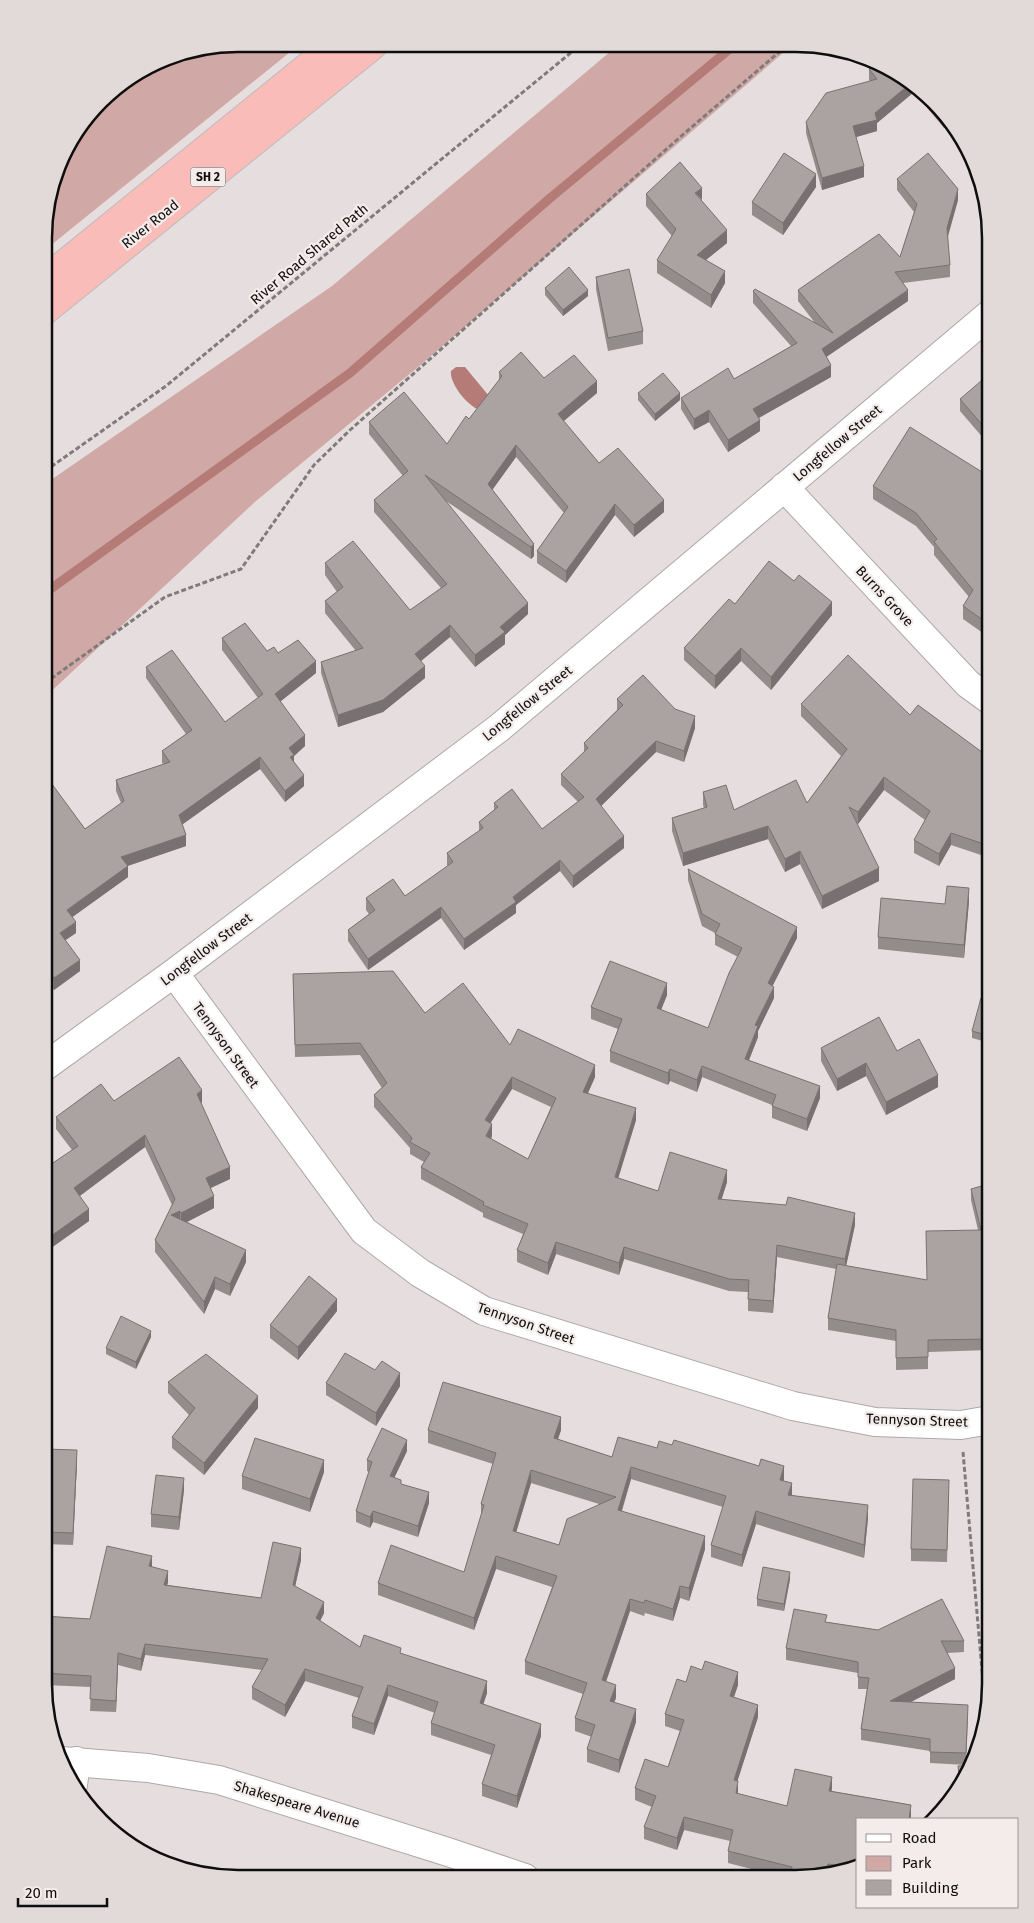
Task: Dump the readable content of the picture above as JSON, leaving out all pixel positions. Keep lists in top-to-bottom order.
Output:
{
  "streets": {
    "highway": ["SH 2", "River Road"],
    "street": [
      "Longfellow Street",
      "Burns Grove",
      "Tennyson Street",
      "Shakespeare Avenue"
    ],
    "path": ["River Road Shared Path"]
  },
  "crossings": [
    ["Longfellow Street", "Burns Grove"],
    ["Longfellow Street", "Tennyson Street"]
  ],
  "legend": ["Road", "Park", "Building"],
  "scale_bar": "20 m"
}
